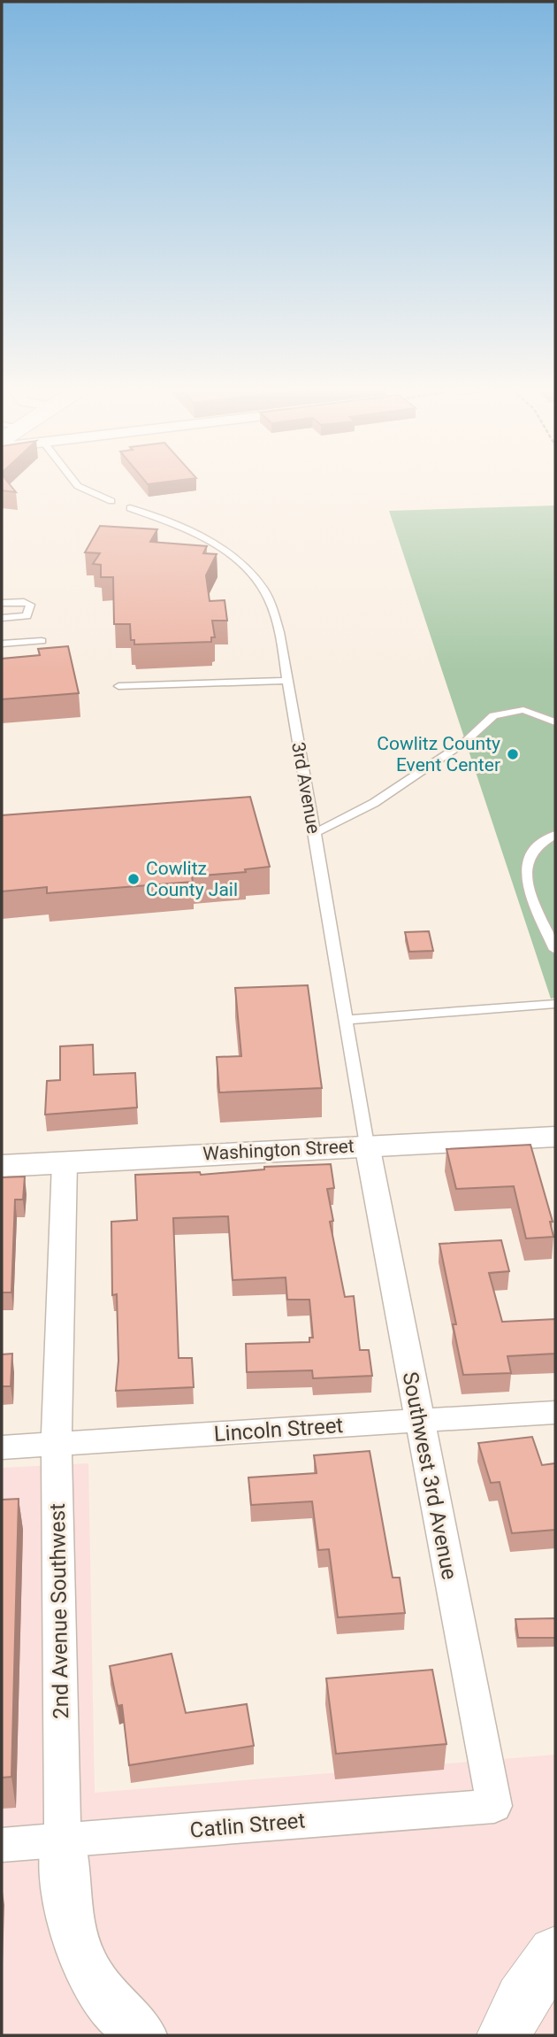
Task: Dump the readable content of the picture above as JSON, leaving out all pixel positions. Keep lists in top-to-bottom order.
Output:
{
  "streets": {
    "street": [
      "Washington Street",
      "Lincoln Street",
      "Southwest 3rd Avenue",
      "2nd Avenue Southwest",
      "Catlin Street"
    ],
    "lane": ["3rd Avenue"]
  },
  "crossings": [
    ["3rd Avenue", "Washington Street"],
    ["3rd Avenue", "Southwest 3rd Avenue"],
    ["Washington Street", "Southwest 3rd Avenue"],
    ["Washington Street", "2nd Avenue Southwest"],
    ["Lincoln Street", "Southwest 3rd Avenue"],
    ["Lincoln Street", "2nd Avenue Southwest"],
    ["Southwest 3rd Avenue", "Catlin Street"],
    ["2nd Avenue Southwest", "Catlin Street"]
  ],
  "places": ["Cowlitz County Event Center", "Cowlitz County Jail"]
}
